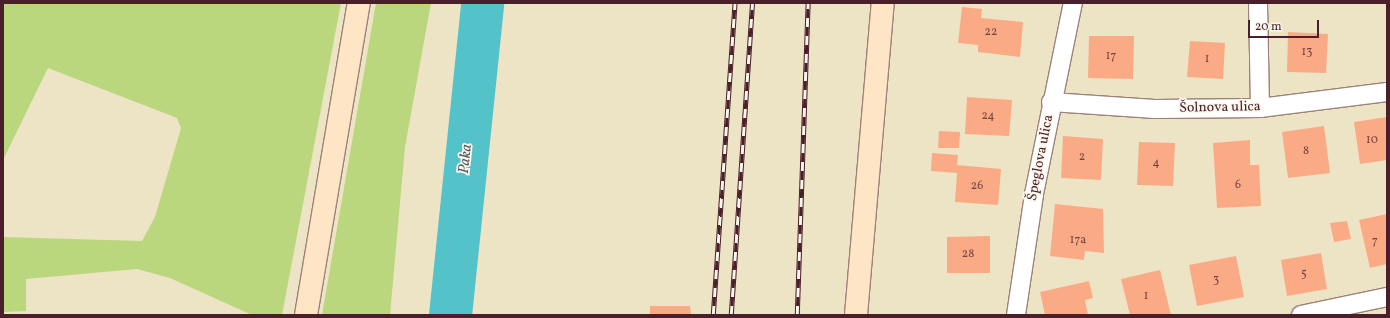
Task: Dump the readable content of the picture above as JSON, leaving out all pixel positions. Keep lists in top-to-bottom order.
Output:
{
  "streets": {
    "street": ["Šolnova ulica", "Špeglova ulica"]
  },
  "crossings": [
    ["Šolnova ulica", "Špeglova ulica"]
  ],
  "water": ["Paka"],
  "house_numbers": [
    "22",
    "13",
    "17",
    "1",
    "24",
    "10",
    "8",
    "2",
    "4",
    "6",
    "26",
    "17a",
    "7",
    "28",
    "5",
    "3",
    "1"
  ],
  "scale_bar": "20 m"
}
